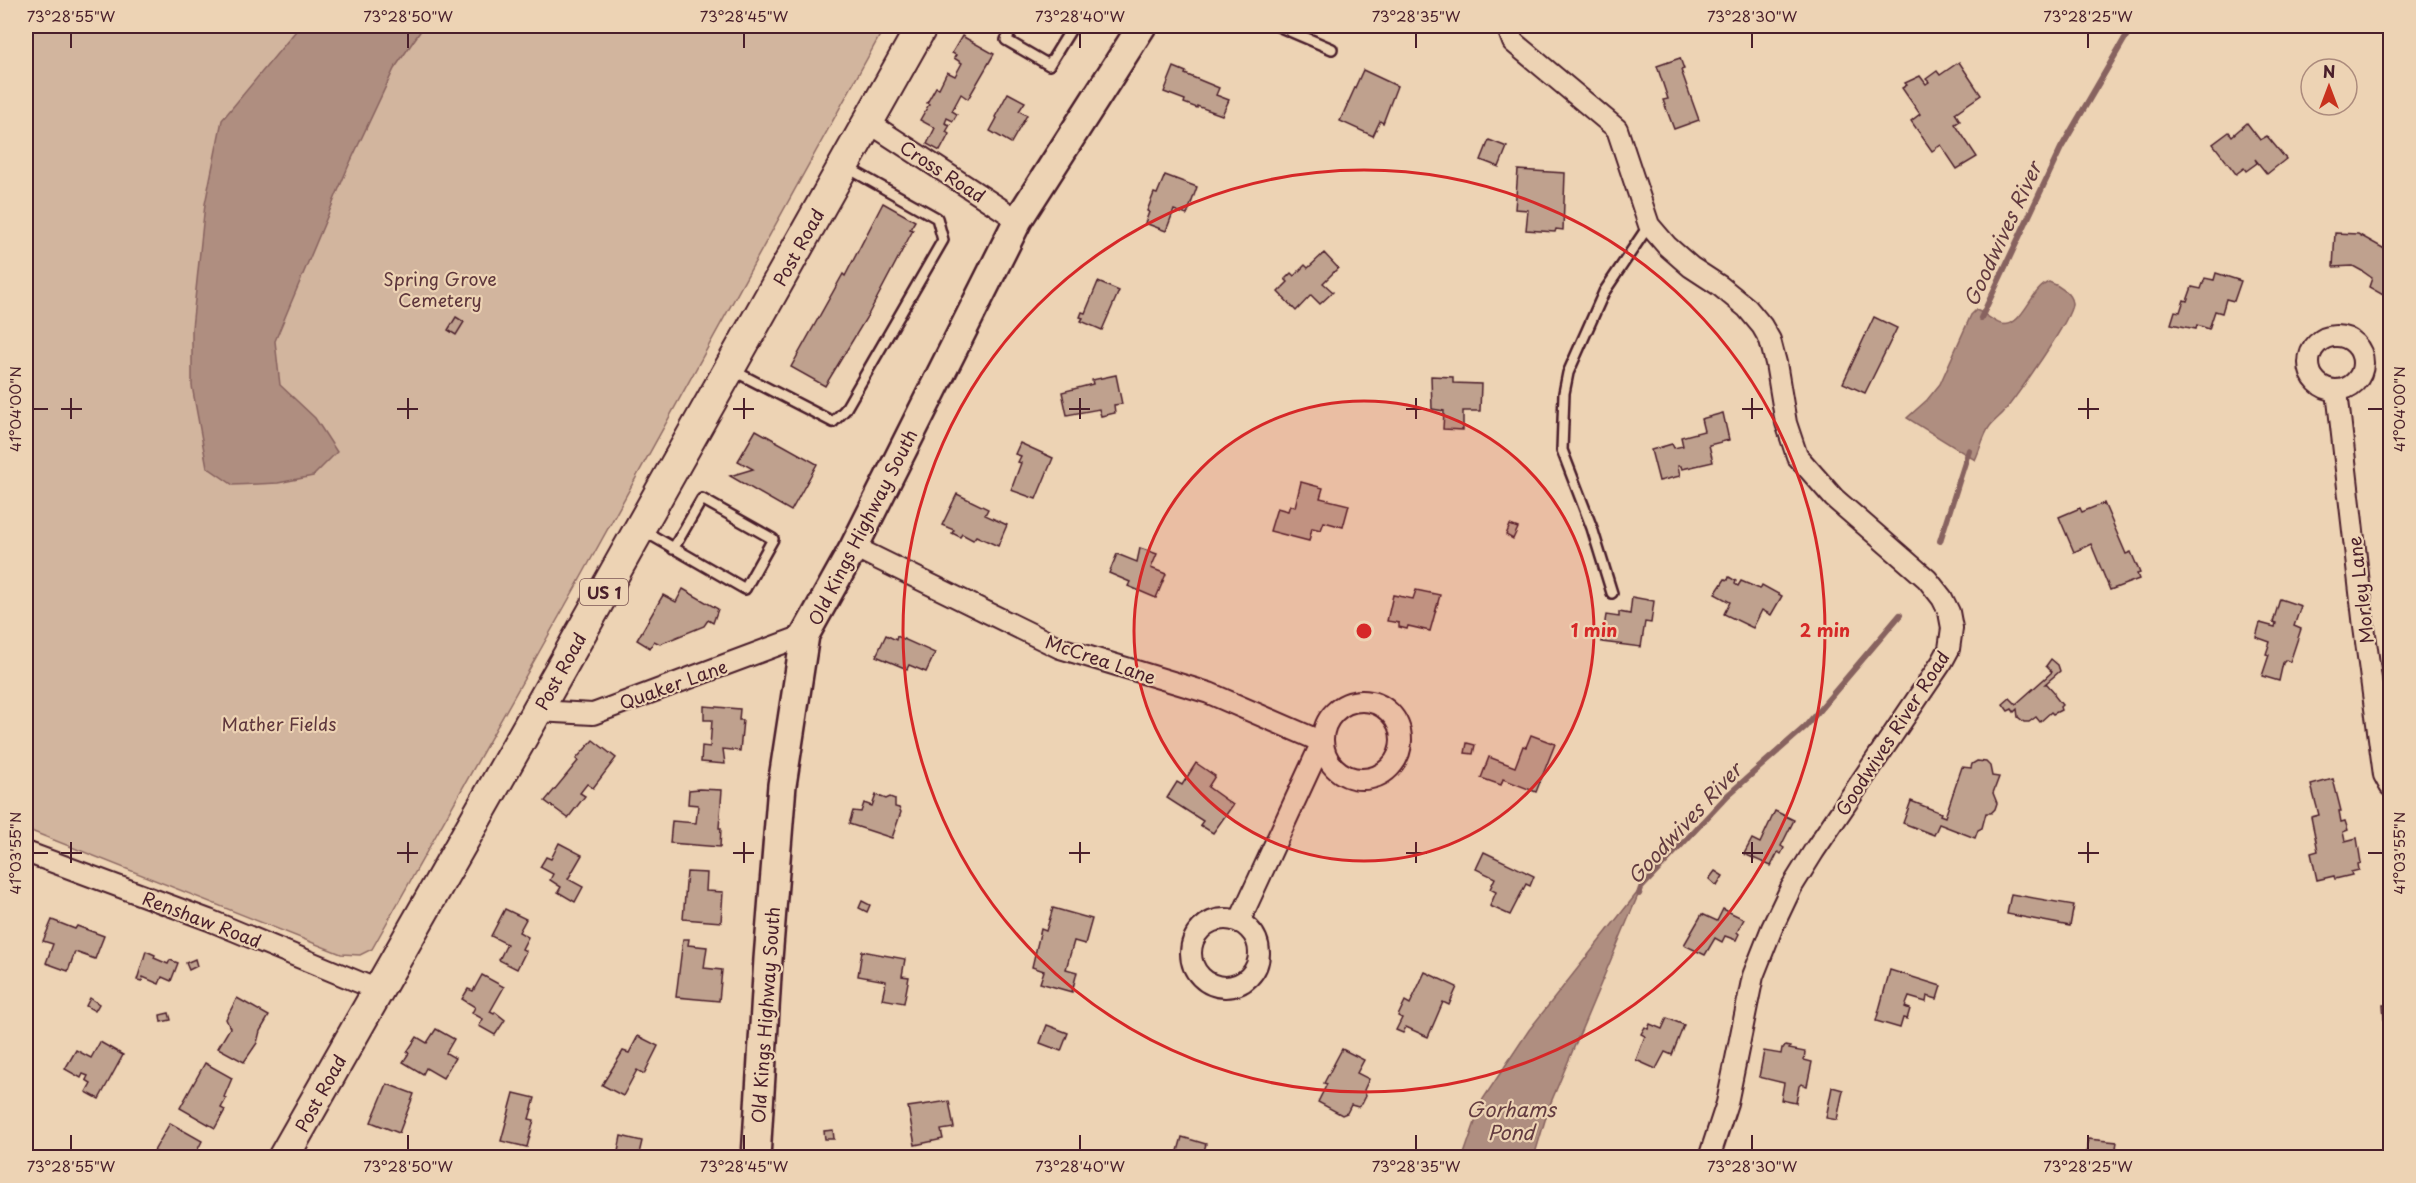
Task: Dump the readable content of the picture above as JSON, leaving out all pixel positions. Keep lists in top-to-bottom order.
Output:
{
  "streets": {
    "main road": ["Post Road", "US 1"],
    "street": [
      "Cross Road",
      "Old Kings Highway South",
      "Morley Lane",
      "McCrea Lane",
      "Quaker Lane",
      "Goodwives River Road",
      "Renshaw Road"
    ]
  },
  "crossings": [
    ["Cross Road", "Post Road"],
    ["Cross Road", "Old Kings Highway South"],
    ["Post Road", "Quaker Lane"],
    ["Post Road", "Renshaw Road"],
    ["Old Kings Highway South", "McCrea Lane"],
    ["Old Kings Highway South", "Quaker Lane"]
  ],
  "water": ["Goodwives River", "Gorhams Pond"],
  "parks": ["Spring Grove Cemetery", "Mather Fields"],
  "north": "top",
  "coordinates": [
    "73°28'55\"W",
    "73°28'50\"W",
    "73°28'45\"W",
    "73°28'40\"W",
    "73°28'35\"W",
    "73°28'30\"W",
    "73°28'25\"W",
    "41°04'00\"N",
    "41°03'55\"N"
  ],
  "rings": ["1 min", "2 min"]
}
